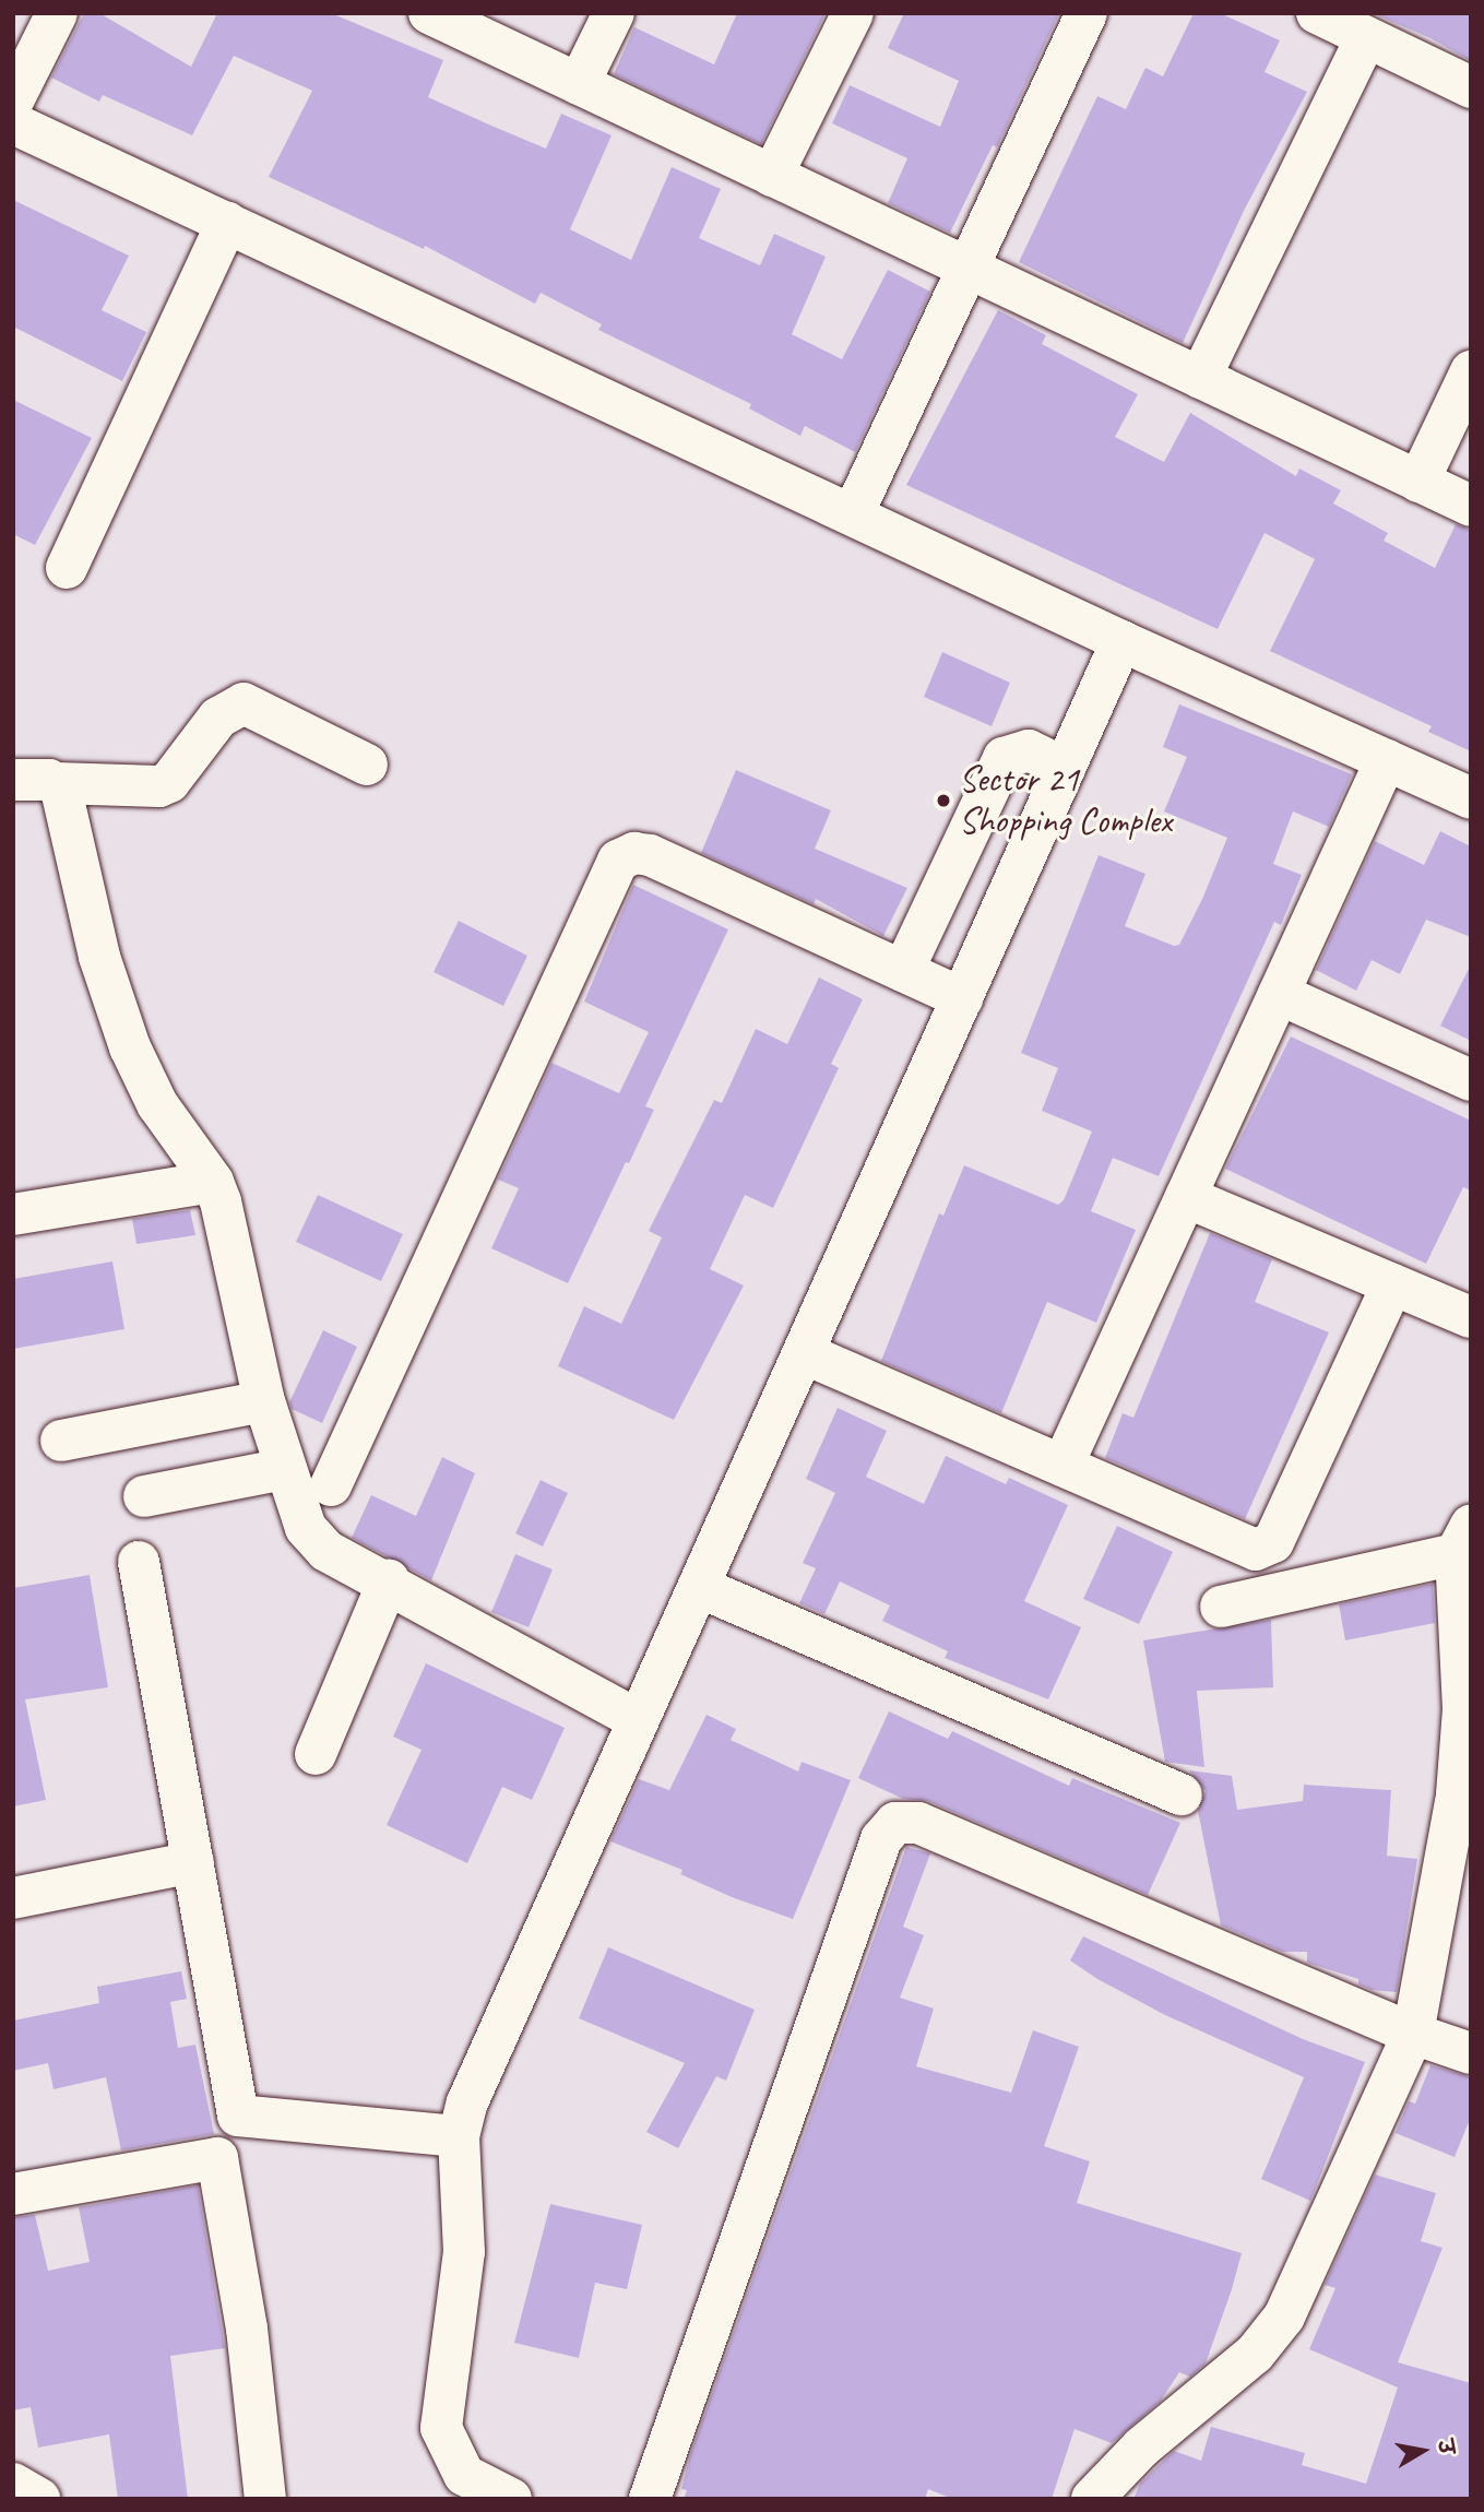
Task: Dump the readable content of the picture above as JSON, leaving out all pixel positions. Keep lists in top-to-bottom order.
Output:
{
  "places": ["Sector 21 Shopping Complex"],
  "north": "right"
}
